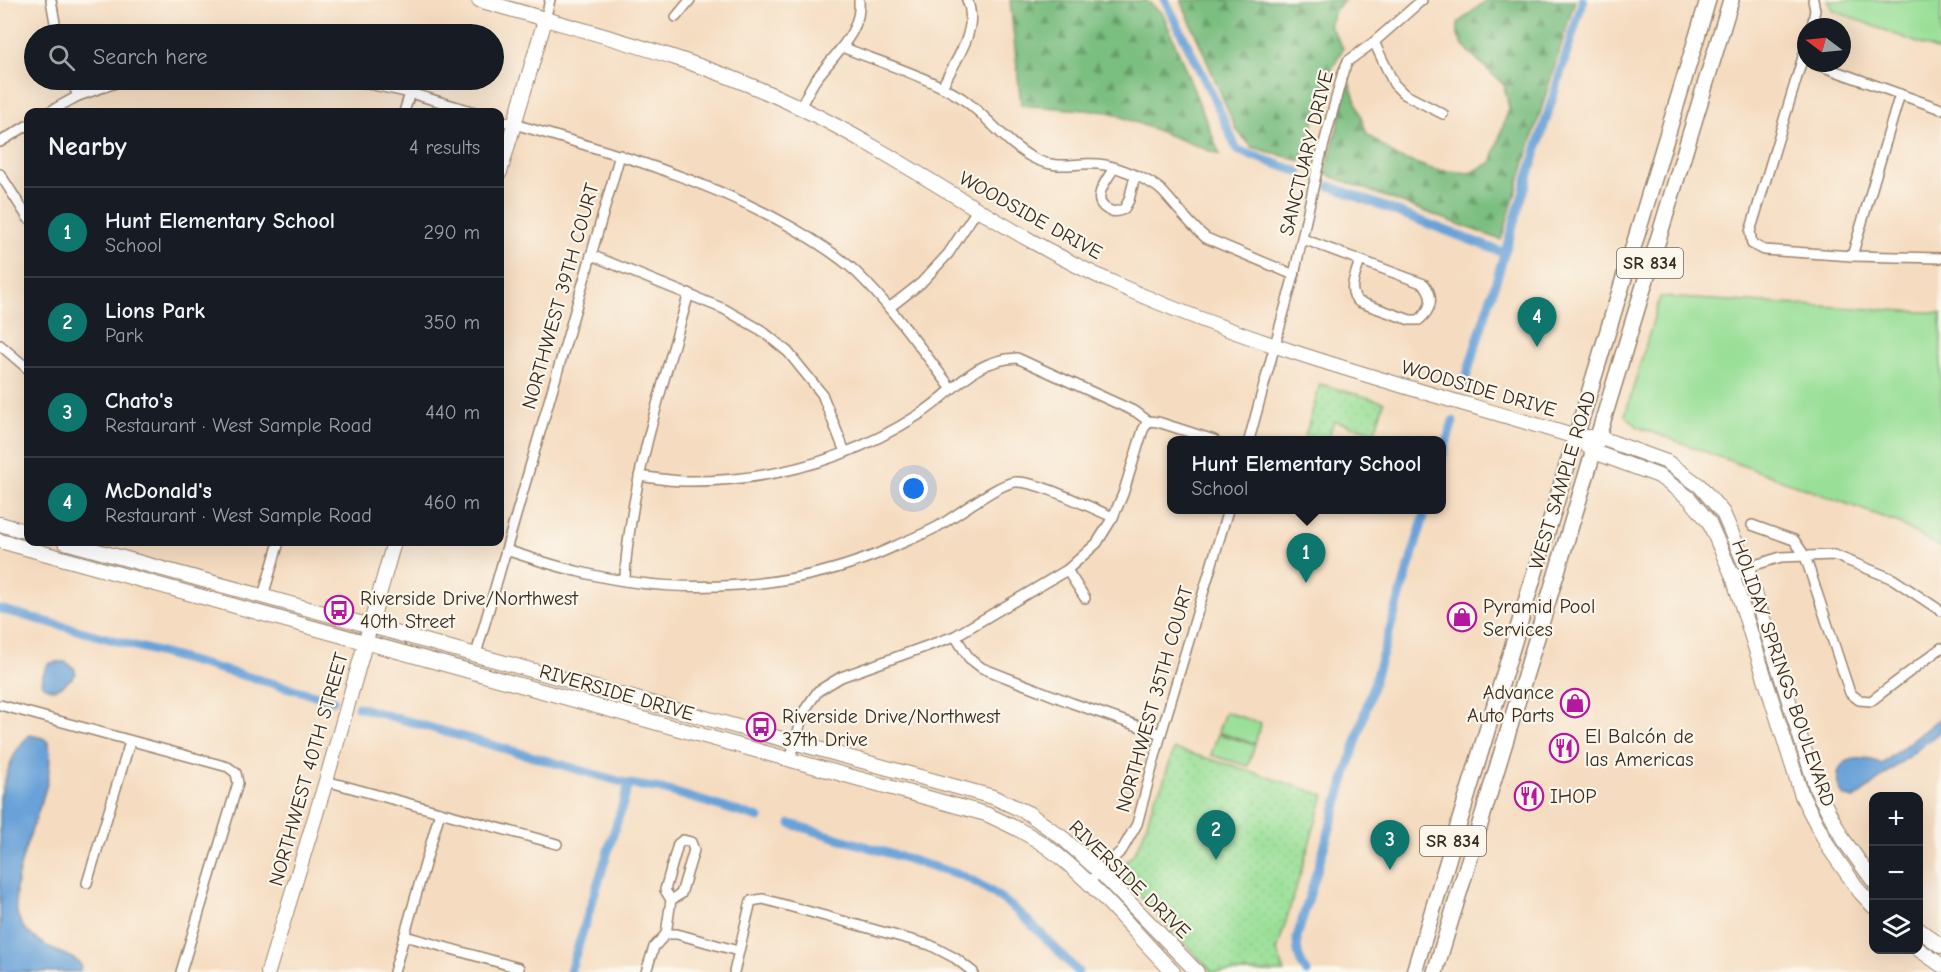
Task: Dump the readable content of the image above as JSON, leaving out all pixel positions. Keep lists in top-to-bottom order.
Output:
{
  "streets": {
    "main road": ["SR 834", "WEST SAMPLE ROAD"],
    "street": [
      "SANCTUARY DRIVE",
      "WOODSIDE DRIVE",
      "NORTHWEST 39TH COURT",
      "HOLIDAY SPRINGS BOULEVARD",
      "RIVERSIDE DRIVE",
      "NORTHWEST 35TH COURT",
      "NORTHWEST 40TH STREET"
    ]
  },
  "crossings": [
    ["SANCTUARY DRIVE", "WOODSIDE DRIVE"],
    ["WOODSIDE DRIVE", "WEST SAMPLE ROAD"],
    ["WOODSIDE DRIVE", "HOLIDAY SPRINGS BOULEVARD"],
    ["NORTHWEST 39TH COURT", "RIVERSIDE DRIVE"],
    ["WEST SAMPLE ROAD", "HOLIDAY SPRINGS BOULEVARD"],
    ["RIVERSIDE DRIVE", "NORTHWEST 35TH COURT"],
    ["RIVERSIDE DRIVE", "NORTHWEST 40TH STREET"]
  ],
  "places": {
    "bus stop": ["Riverside Drive/Northwest 40th Street", "Riverside Drive/Northwest 37th Drive"],
    "shop": ["Pyramid Pool Services", "Advance Auto Parts"],
    "restaurant": ["El Balcón de las Americas", "IHOP"]
  },
  "north": "left",
  "page": {
    "search": "Search here",
    "heading": ["Nearby", "4 results"],
    "list": [
      {
        "mark": "1",
        "name": "Hunt Elementary School",
        "note": "School",
        "value": "290 m"
      },
      {
        "mark": "2",
        "name": "Lions Park",
        "note": "Park",
        "value": "350 m"
      },
      {
        "mark": "3",
        "name": "Chato's",
        "note": "Restaurant · West Sample Road",
        "value": "440 m"
      },
      {
        "mark": "4",
        "name": "McDonald's",
        "note": "Restaurant · West Sample Road",
        "value": "460 m"
      }
    ],
    "pins": [
      "4",
      "1",
      "2",
      "3"
    ],
    "popup": ["Hunt Elementary School", "School"],
    "map_buttons": ["+", "−"]
  }
}
